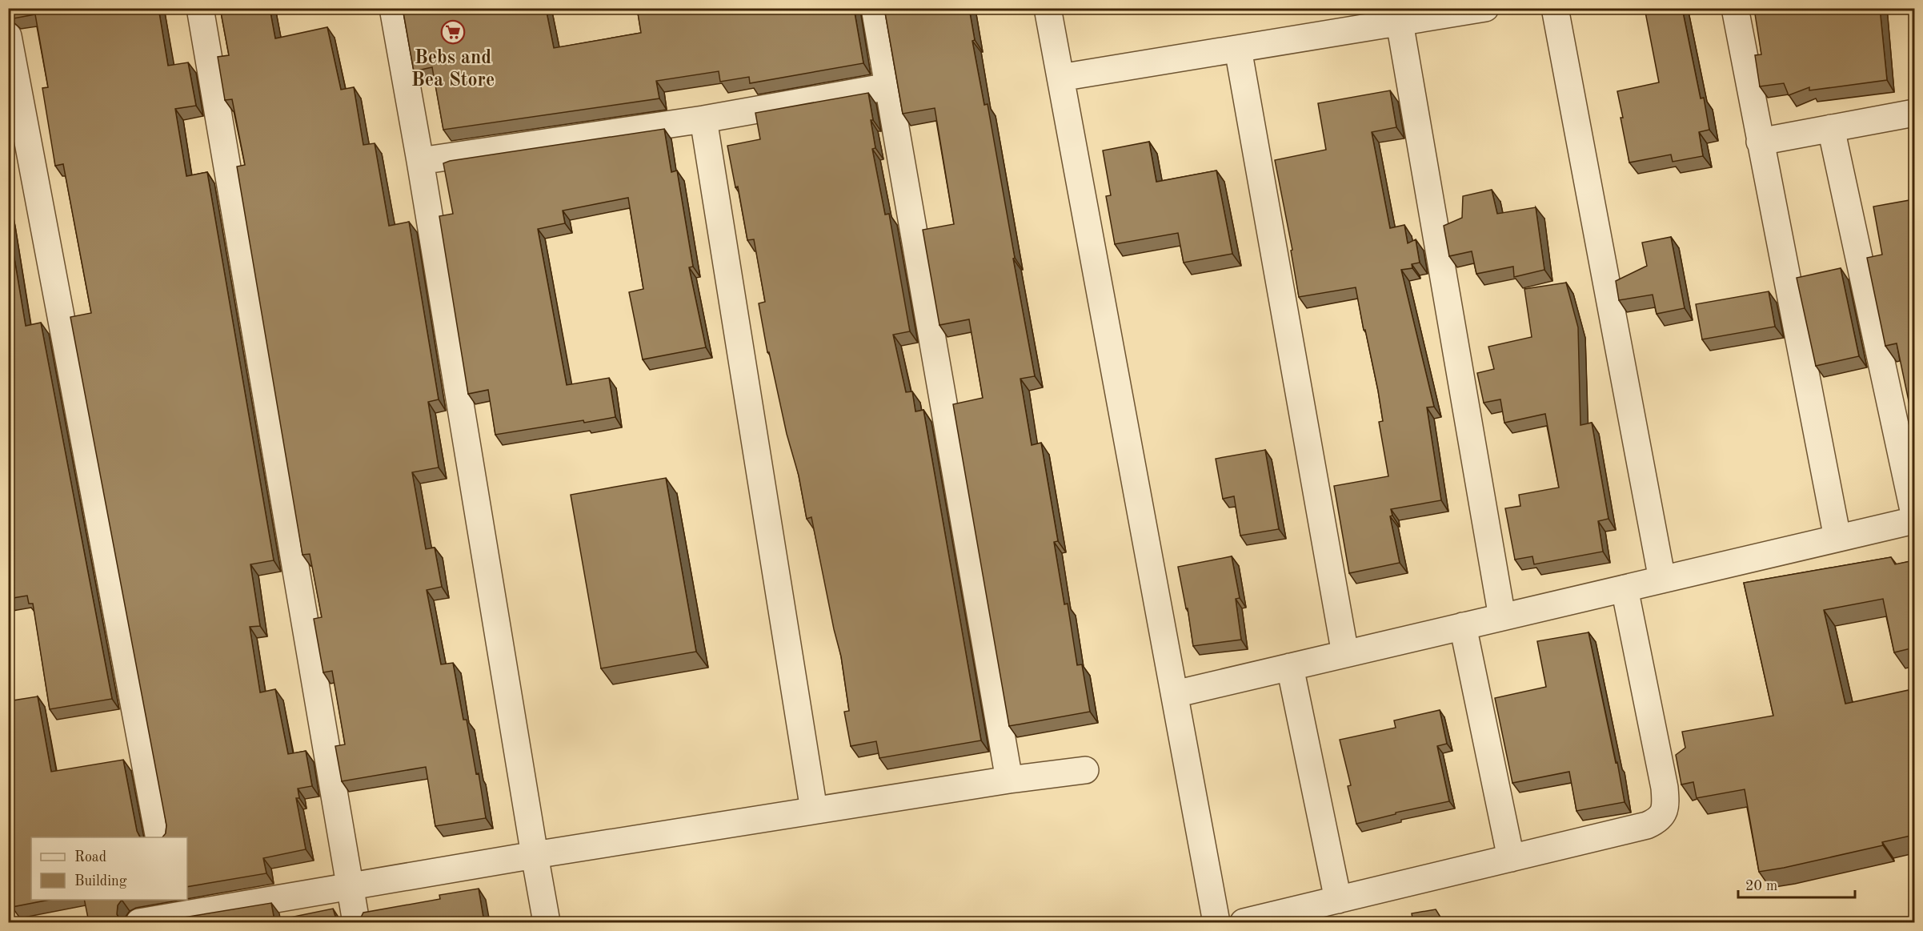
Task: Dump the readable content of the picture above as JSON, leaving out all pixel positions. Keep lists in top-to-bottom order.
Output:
{
  "places": {
    "supermarket": ["Bebs and Bea Store"]
  },
  "legend": ["Road", "Building"],
  "scale_bar": "20 m"
}
